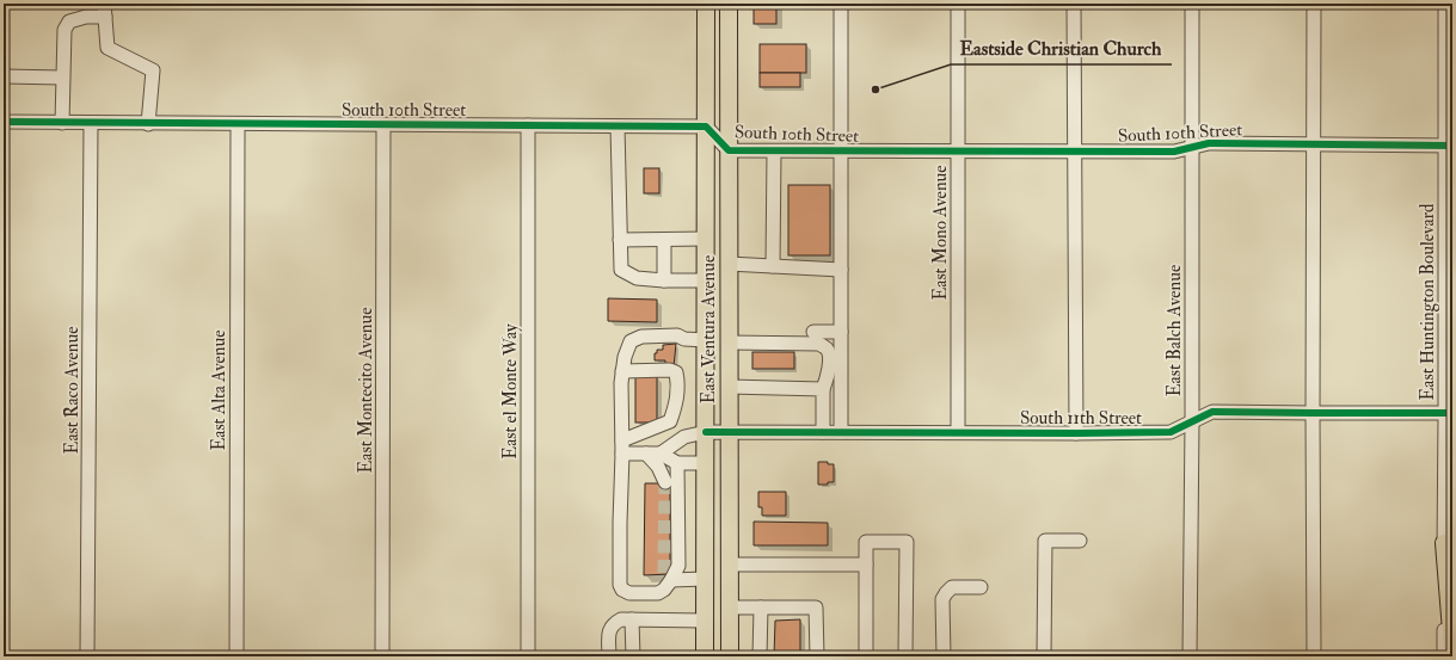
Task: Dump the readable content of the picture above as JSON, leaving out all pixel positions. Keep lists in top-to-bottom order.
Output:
{
  "streets": {
    "main road": ["East Ventura Avenue"],
    "street": [
      "South 10th Street",
      "East Mono Avenue",
      "East Huntington Boulevard",
      "East Balch Avenue",
      "East Raco Avenue",
      "East Alta Avenue",
      "East Montecito Avenue",
      "East el Monte Way",
      "South 11th Street"
    ]
  },
  "crossings": [
    ["South 10th Street", "East Mono Avenue"],
    ["South 10th Street", "East Huntington Boulevard"],
    ["South 10th Street", "East Ventura Avenue"],
    ["South 10th Street", "East Balch Avenue"],
    ["South 10th Street", "East Raco Avenue"],
    ["South 10th Street", "East Alta Avenue"],
    ["South 10th Street", "East Montecito Avenue"],
    ["South 10th Street", "East el Monte Way"],
    ["East Mono Avenue", "South 11th Street"],
    ["East Huntington Boulevard", "South 11th Street"],
    ["East Ventura Avenue", "South 11th Street"],
    ["East Balch Avenue", "South 11th Street"]
  ],
  "places": ["Eastside Christian Church"]
}
